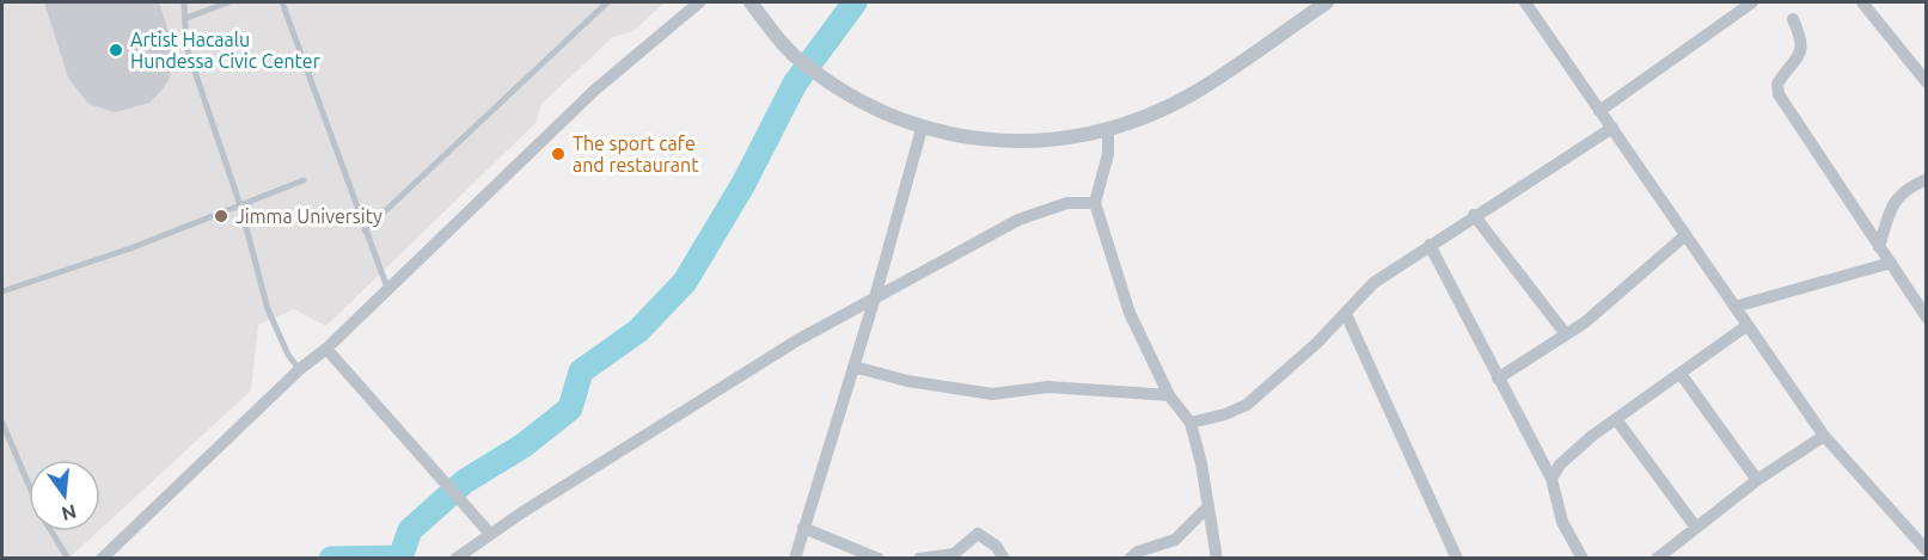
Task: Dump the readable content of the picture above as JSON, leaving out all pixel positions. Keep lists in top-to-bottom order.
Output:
{
  "places": ["Artist Hacaalu Hundessa Civic Center", "The sport cafe and restaurant", "Jimma University"],
  "north": "bottom"
}
